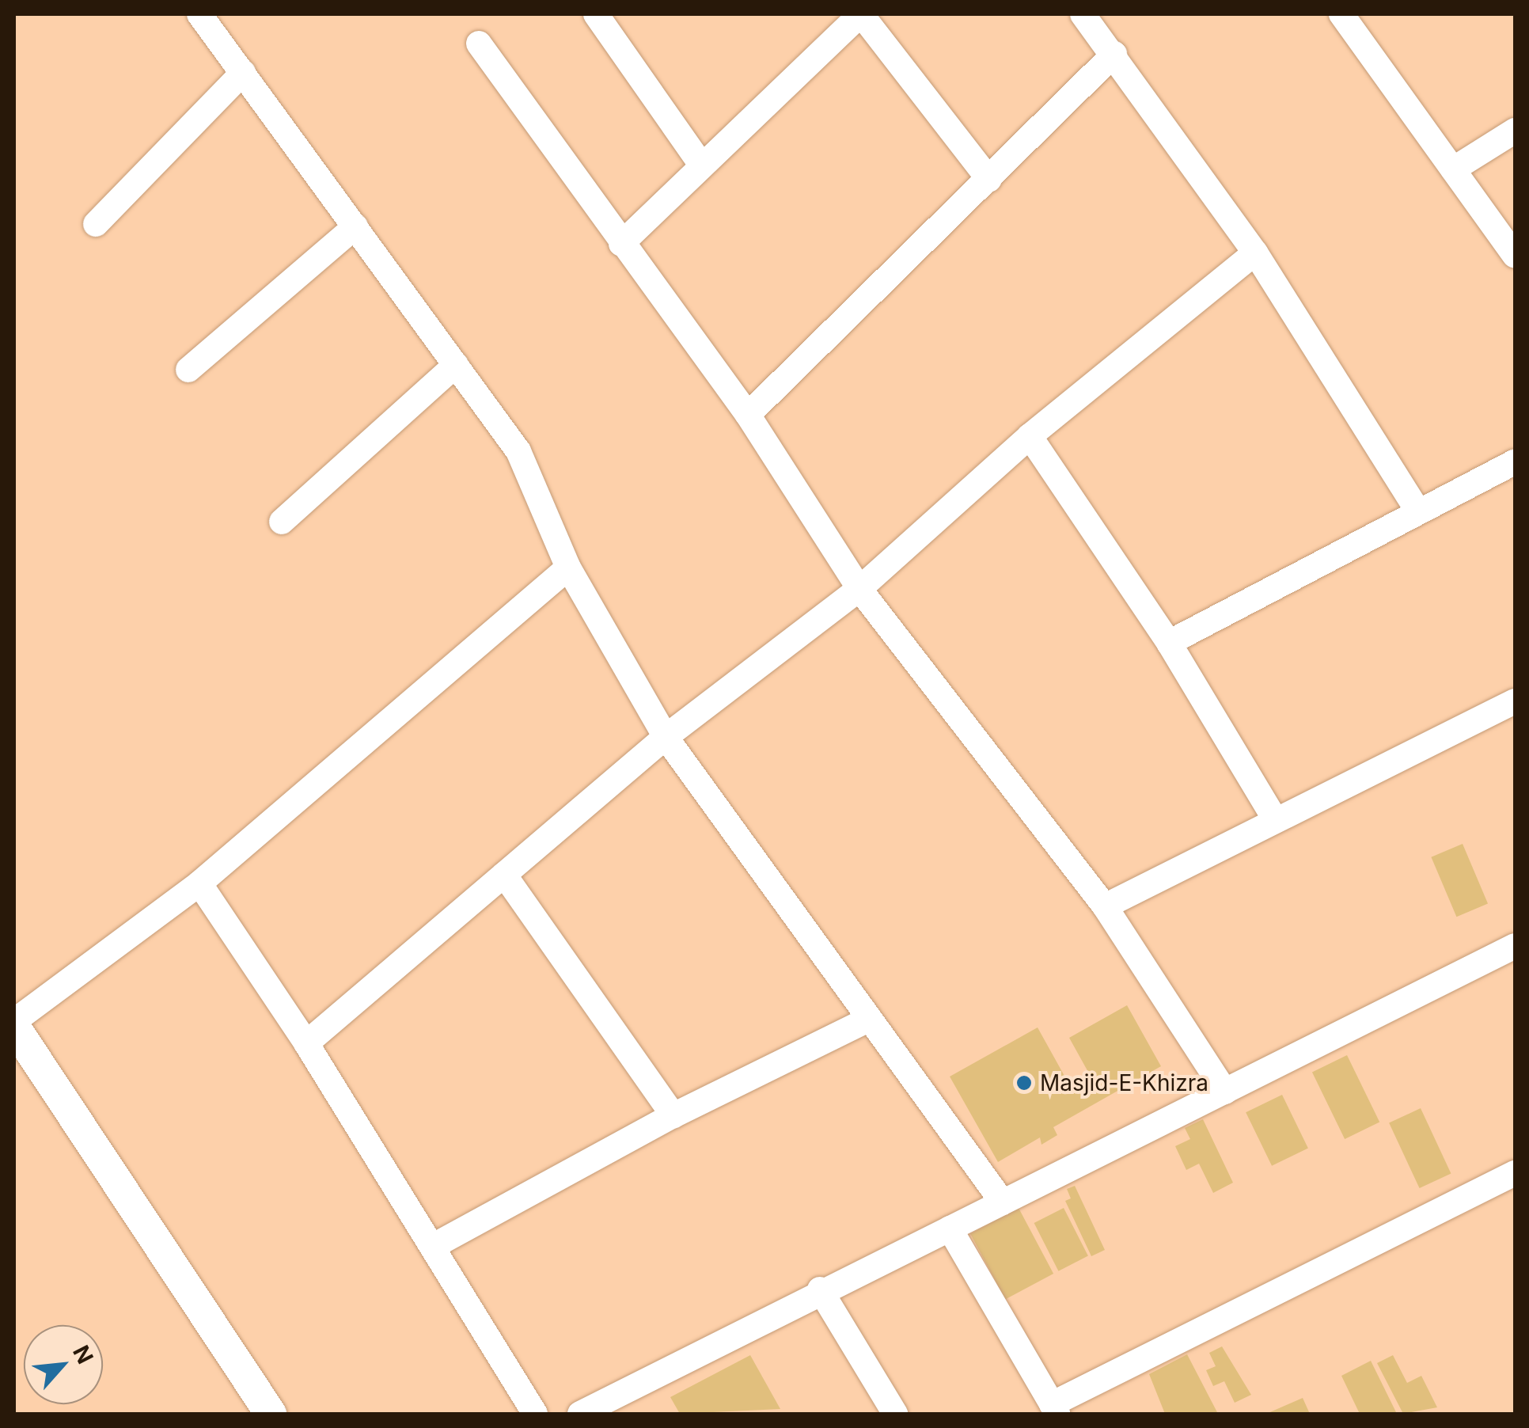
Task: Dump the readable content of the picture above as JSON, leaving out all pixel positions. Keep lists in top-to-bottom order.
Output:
{
  "places": ["Masjid-E-Khizra"],
  "north": "top right"
}
